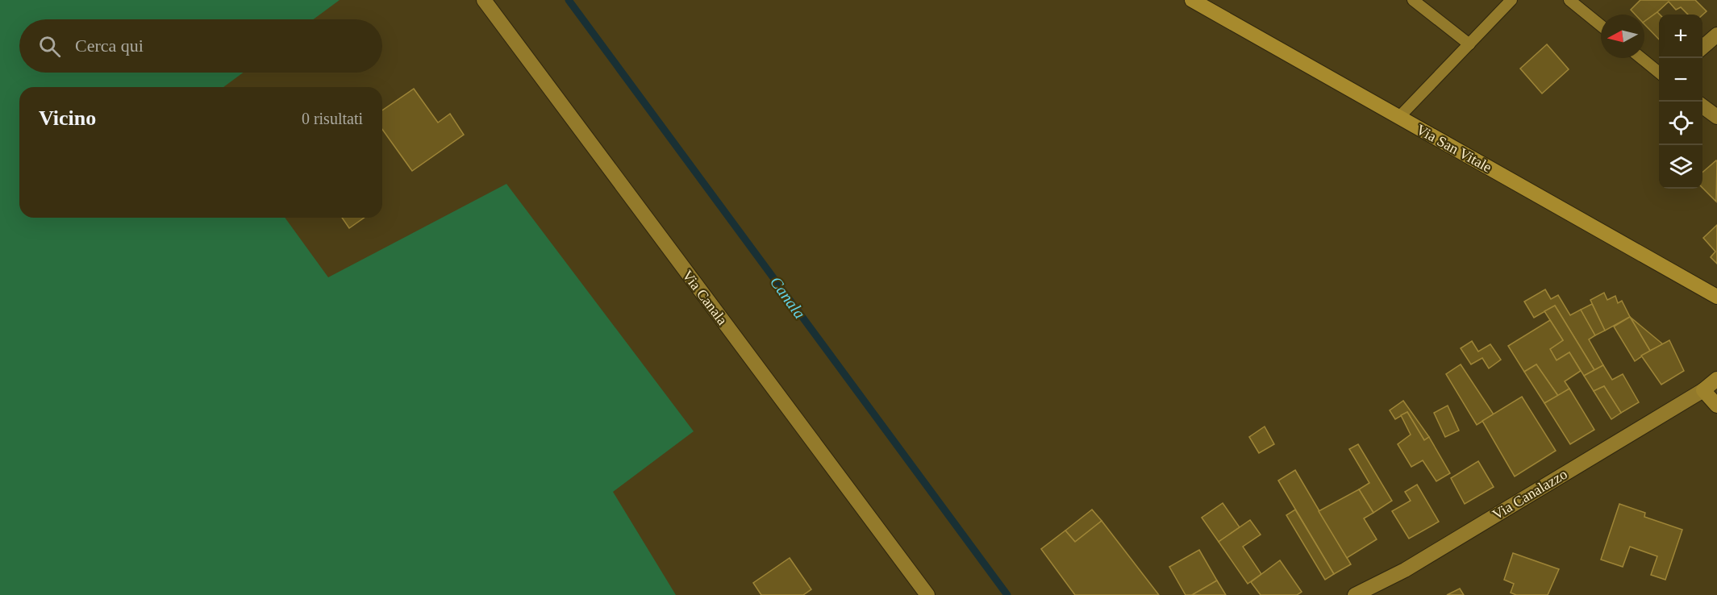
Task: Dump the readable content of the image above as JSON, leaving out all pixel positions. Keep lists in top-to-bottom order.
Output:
{
  "streets": {
    "main road": ["Via San Vitale", "Via Canalazzo"],
    "street": ["Via Canala"]
  },
  "water": ["Canala"],
  "north": "left",
  "page": {
    "map_buttons": ["+", "−"],
    "search": "Cerca qui",
    "heading": ["Vicino", "0 risultati"]
  }
}
